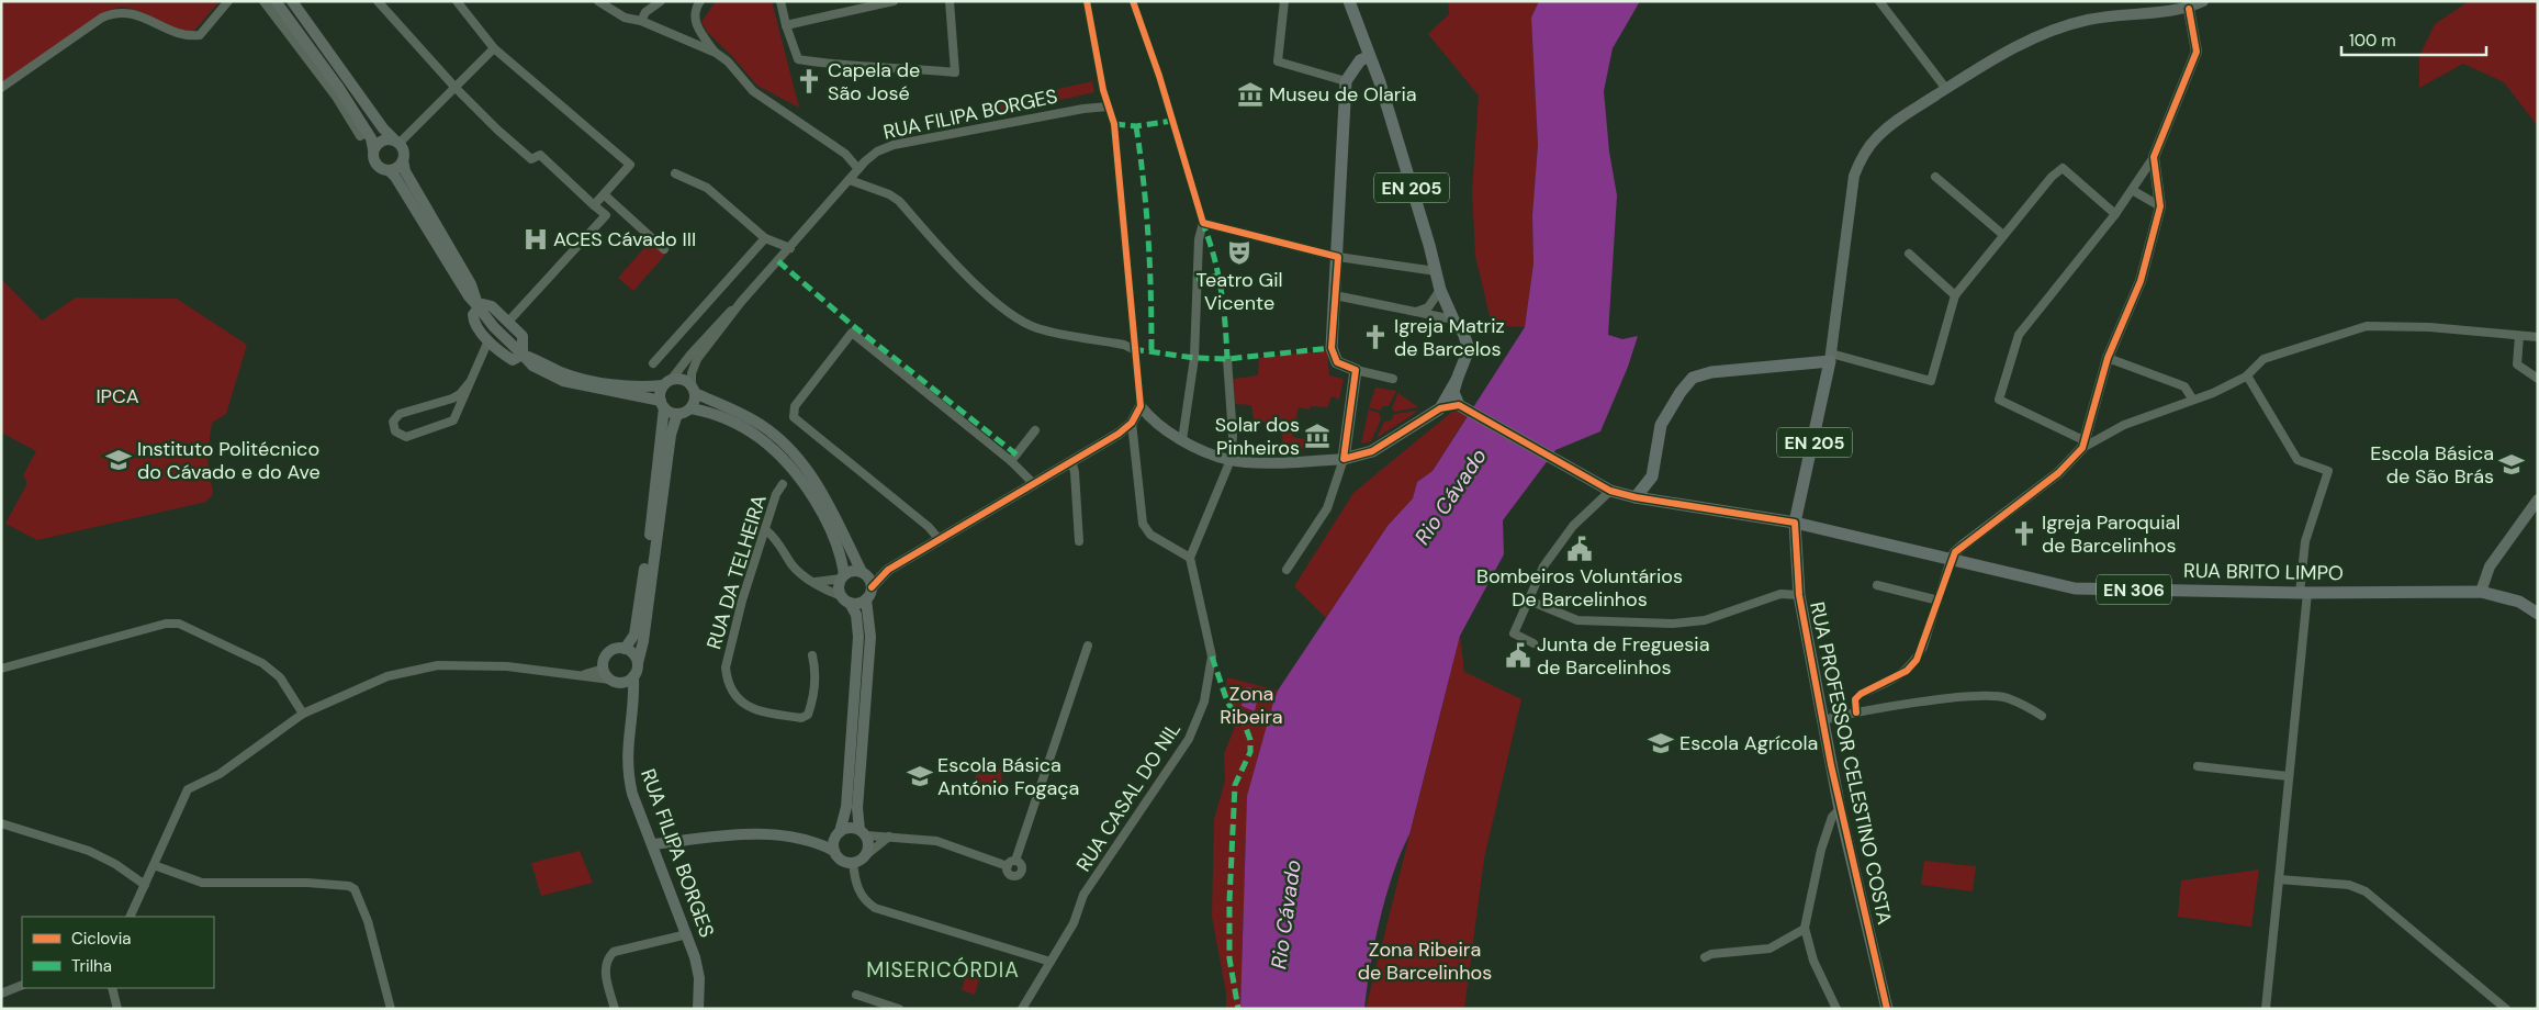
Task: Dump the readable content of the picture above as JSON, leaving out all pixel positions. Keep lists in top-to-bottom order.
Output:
{
  "streets": {
    "main road": [
      "RUA FILIPA BORGES",
      "EN 205",
      "RUA BRITO LIMPO",
      "EN 306",
      "RUA PROFESSOR CELESTINO COSTA"
    ],
    "street": ["RUA DA TELHEIRA", "RUA CASAL DO NIL"]
  },
  "crossings": [
    ["EN 205", "RUA BRITO LIMPO"],
    ["RUA BRITO LIMPO", "RUA PROFESSOR CELESTINO COSTA"]
  ],
  "districts": ["MISERICÓRDIA"],
  "water": ["Rio Cávado"],
  "parks": ["IPCA", "Zona Ribeira", "Zona Ribeira de Barcelinhos"],
  "places": {
    "church": ["Capela de São José", "Igreja Matriz de Barcelos", "Igreja Paroquial de Barcelinhos"],
    "museum": ["Museu de Olaria", "Solar dos Pinheiros"],
    "hospital": ["ACES Cávado III"],
    "theatre": ["Teatro Gil Vicente"],
    "school or university": [
      "Instituto Politécnico do Cávado e do Ave",
      "Escola Básica de São Brás",
      "Escola Agrícola",
      "Escola Básica António Fogaça"
    ],
    "public building": ["Bombeiros Voluntários De Barcelinhos", "Junta de Freguesia de Barcelinhos"]
  },
  "legend": ["Ciclovia", "Trilha"],
  "scale_bar": "100 m"
}
